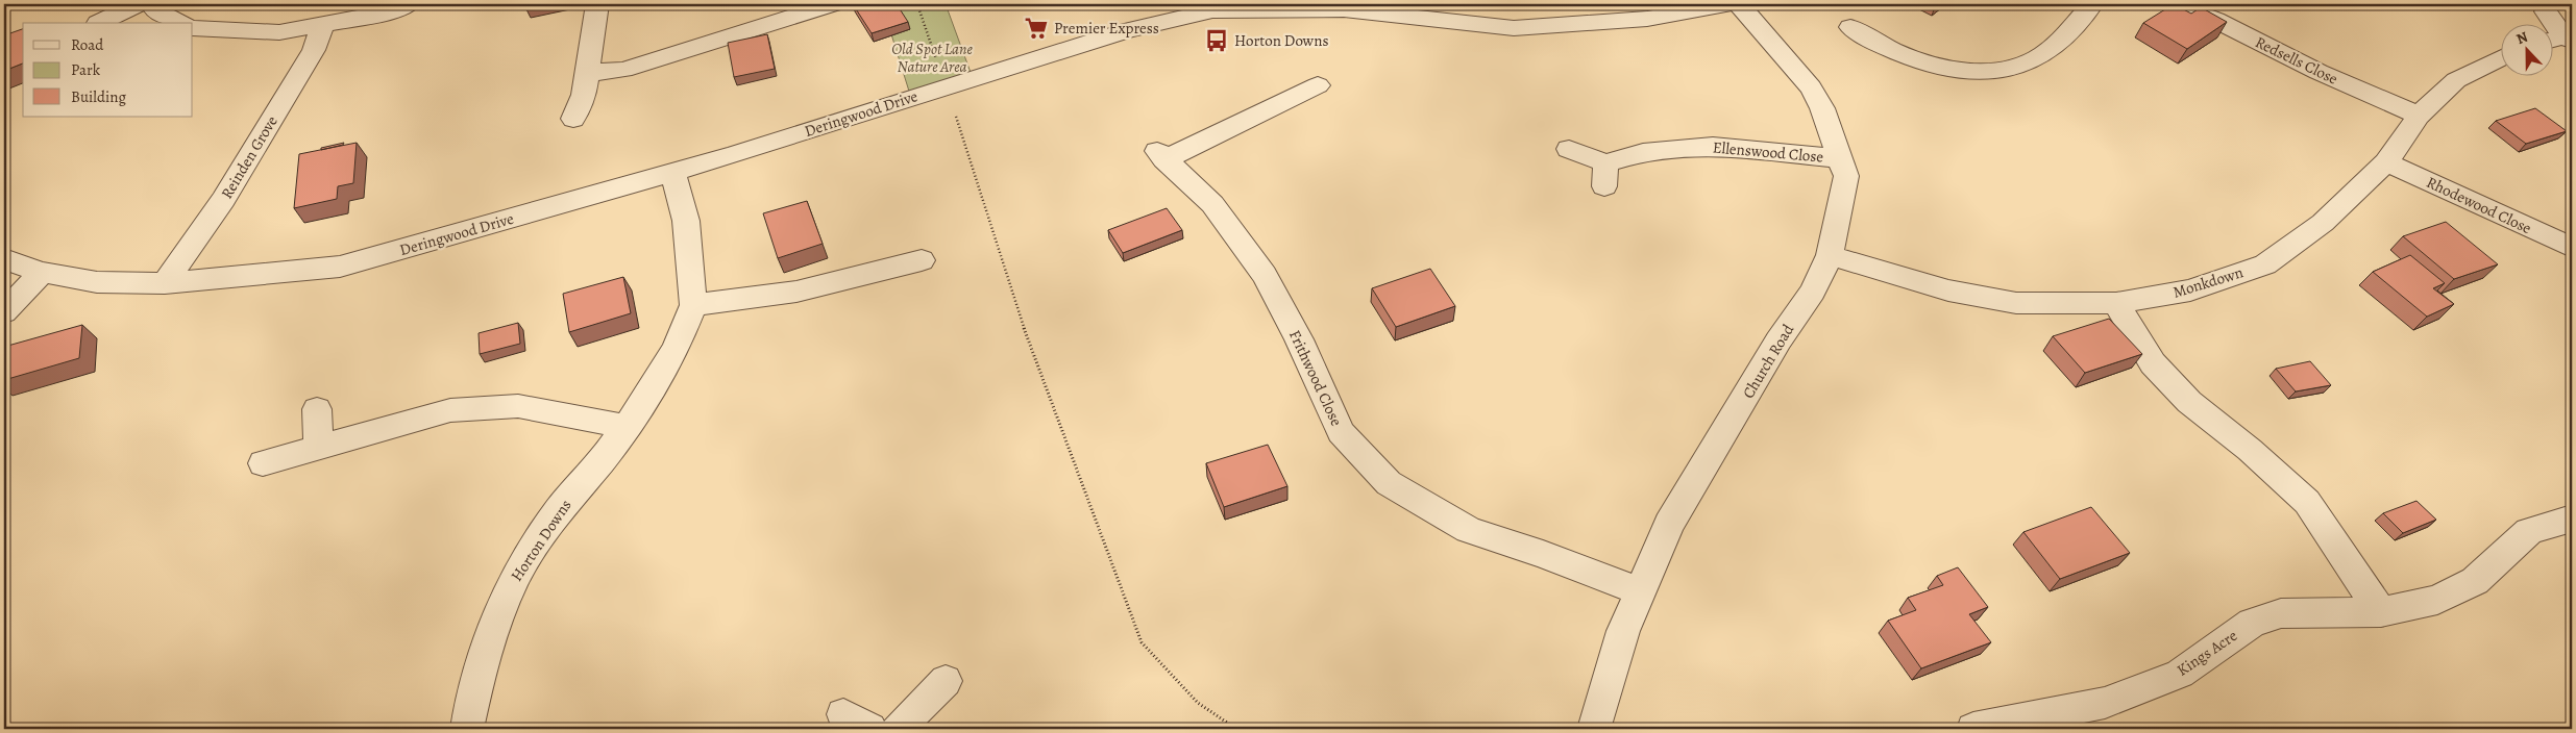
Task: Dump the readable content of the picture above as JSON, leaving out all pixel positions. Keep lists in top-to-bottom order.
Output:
{
  "streets": {
    "street": [
      "Redsells Close",
      "Deringwood Drive",
      "Ellenswood Close",
      "Reinden Grove",
      "Rhodewood Close",
      "Monkdown",
      "Church Road",
      "Frithwood Close",
      "Horton Downs",
      "Kings Acre"
    ]
  },
  "crossings": [
    ["Redsells Close", "Monkdown"],
    ["Deringwood Drive", "Reinden Grove"],
    ["Deringwood Drive", "Horton Downs"],
    ["Ellenswood Close", "Church Road"],
    ["Rhodewood Close", "Monkdown"],
    ["Monkdown", "Church Road"],
    ["Church Road", "Frithwood Close"]
  ],
  "parks": ["Old Spot Lane Nature Area"],
  "places": {
    "supermarket": ["Premier Express"],
    "bus stop": ["Horton Downs"]
  },
  "legend": ["Road", "Park", "Building"],
  "north": "top"
}
